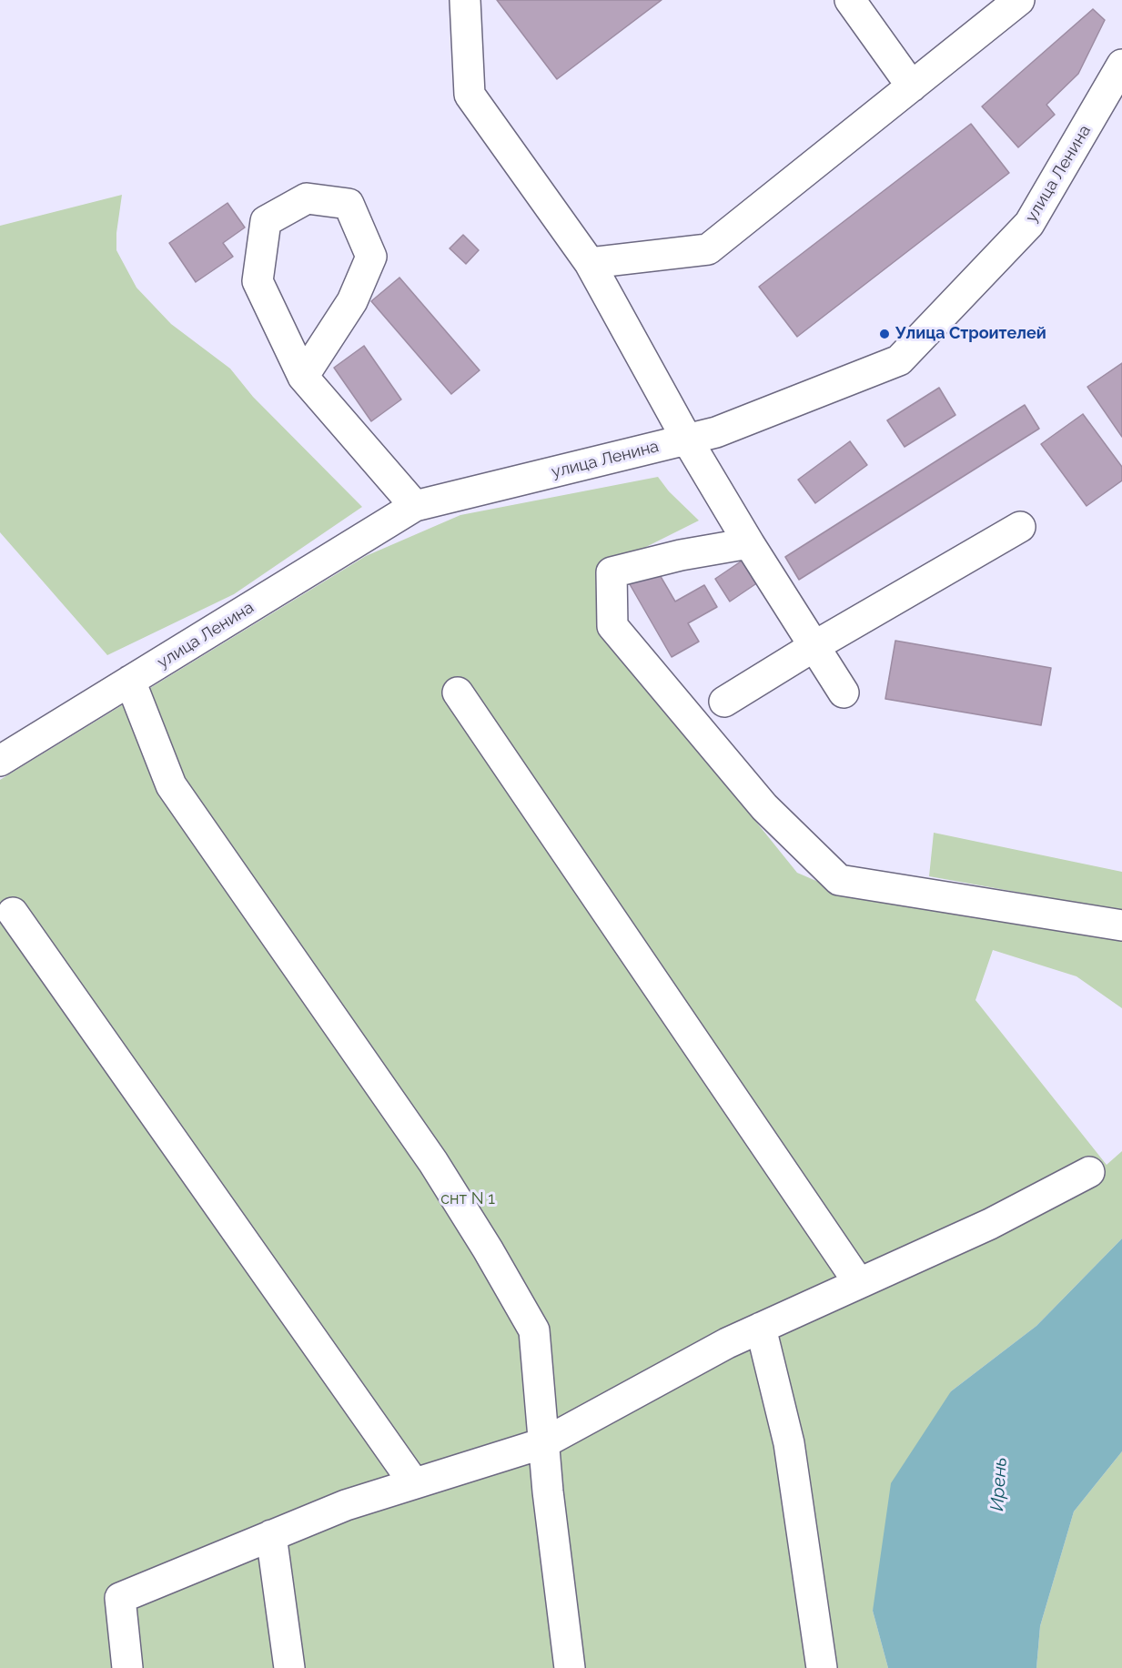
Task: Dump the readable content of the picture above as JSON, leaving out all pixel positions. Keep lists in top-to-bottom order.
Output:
{
  "streets": {
    "street": ["улица Ленина"]
  },
  "water": ["Ирень"],
  "parks": ["снт N 1"],
  "places": ["Улица Строителей"]
}
